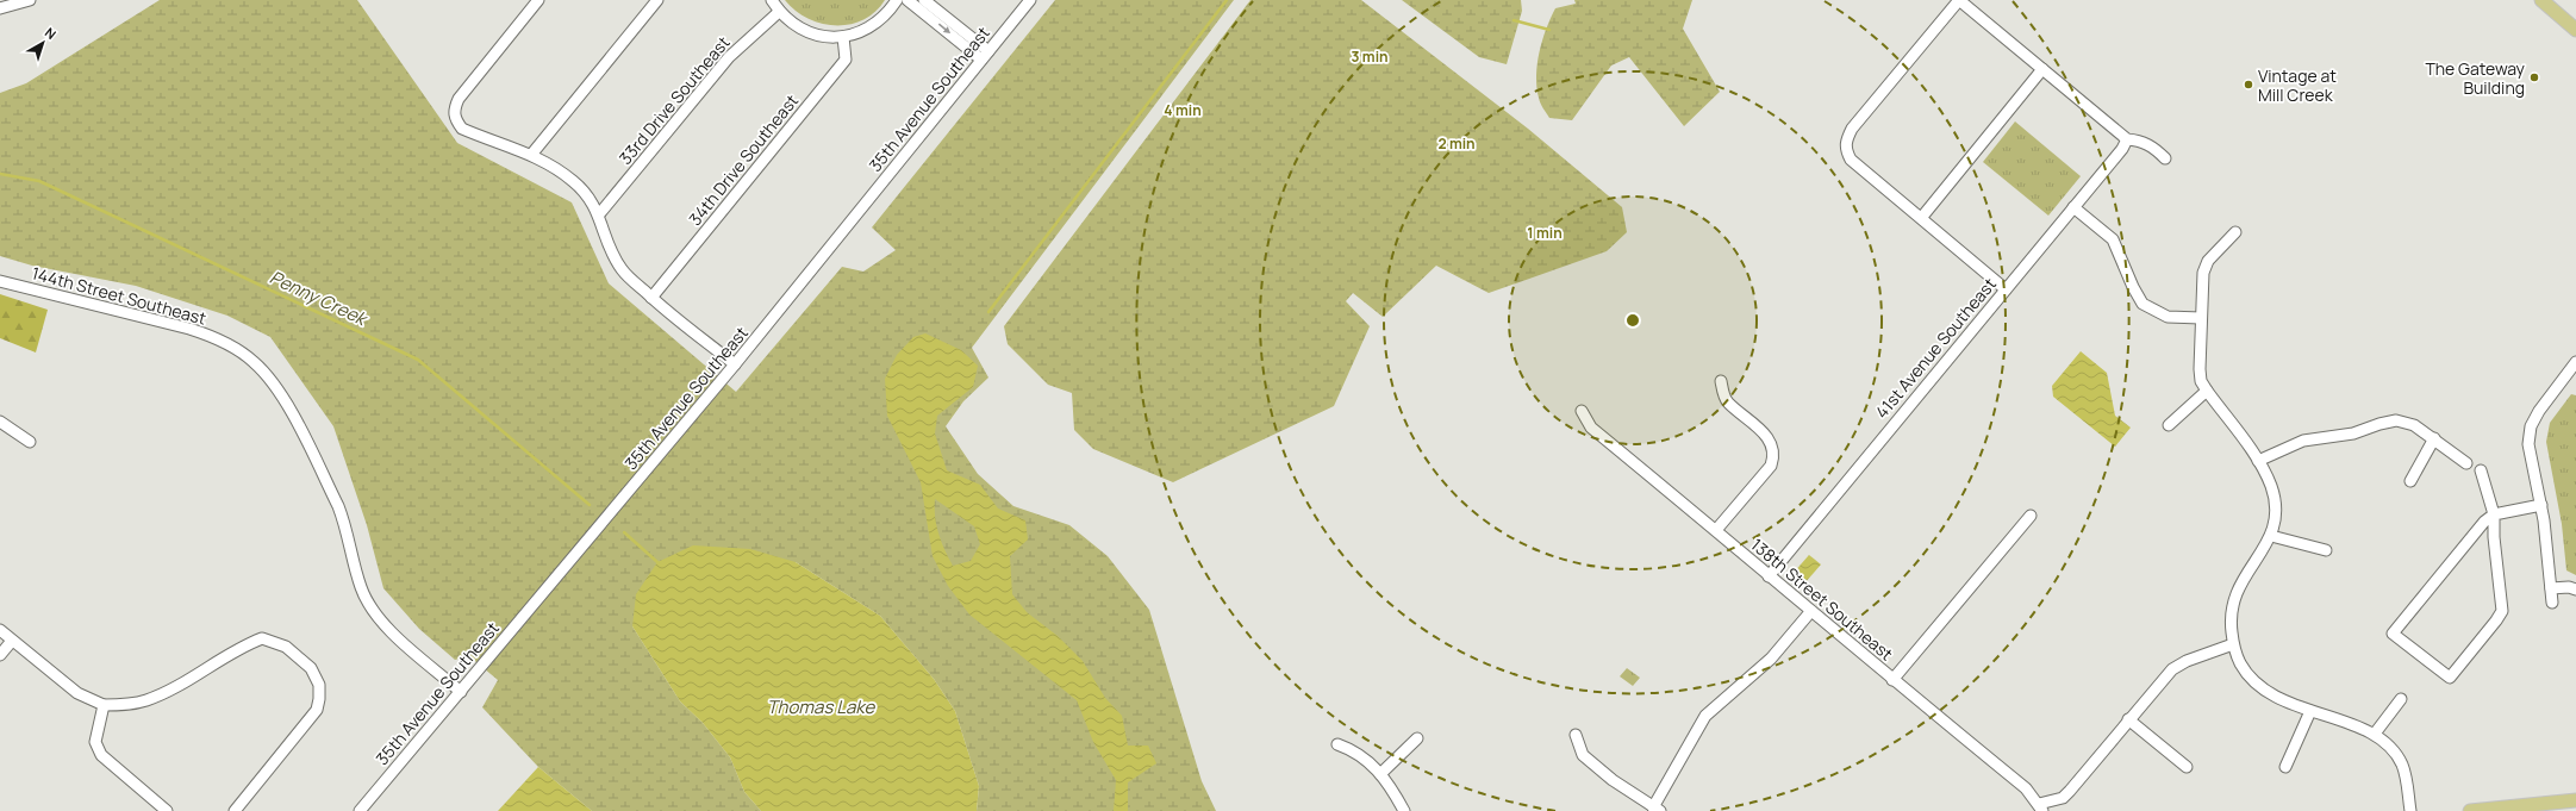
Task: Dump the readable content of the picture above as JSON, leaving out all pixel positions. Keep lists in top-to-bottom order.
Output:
{
  "streets": {
    "street": [
      "35th Avenue Southeast",
      "33rd Drive Southeast",
      "34th Drive Southeast",
      "144th Street Southeast",
      "41st Avenue Southeast",
      "138th Street Southeast"
    ]
  },
  "crossings": [
    ["35th Avenue Southeast", "144th Street Southeast"],
    ["41st Avenue Southeast", "138th Street Southeast"]
  ],
  "water": ["Penny Creek", "Thomas Lake"],
  "places": ["The Gateway Building", "Vintage at Mill Creek"],
  "north": "top right",
  "rings": [
    "3 min",
    "4 min",
    "2 min",
    "1 min"
  ]
}
